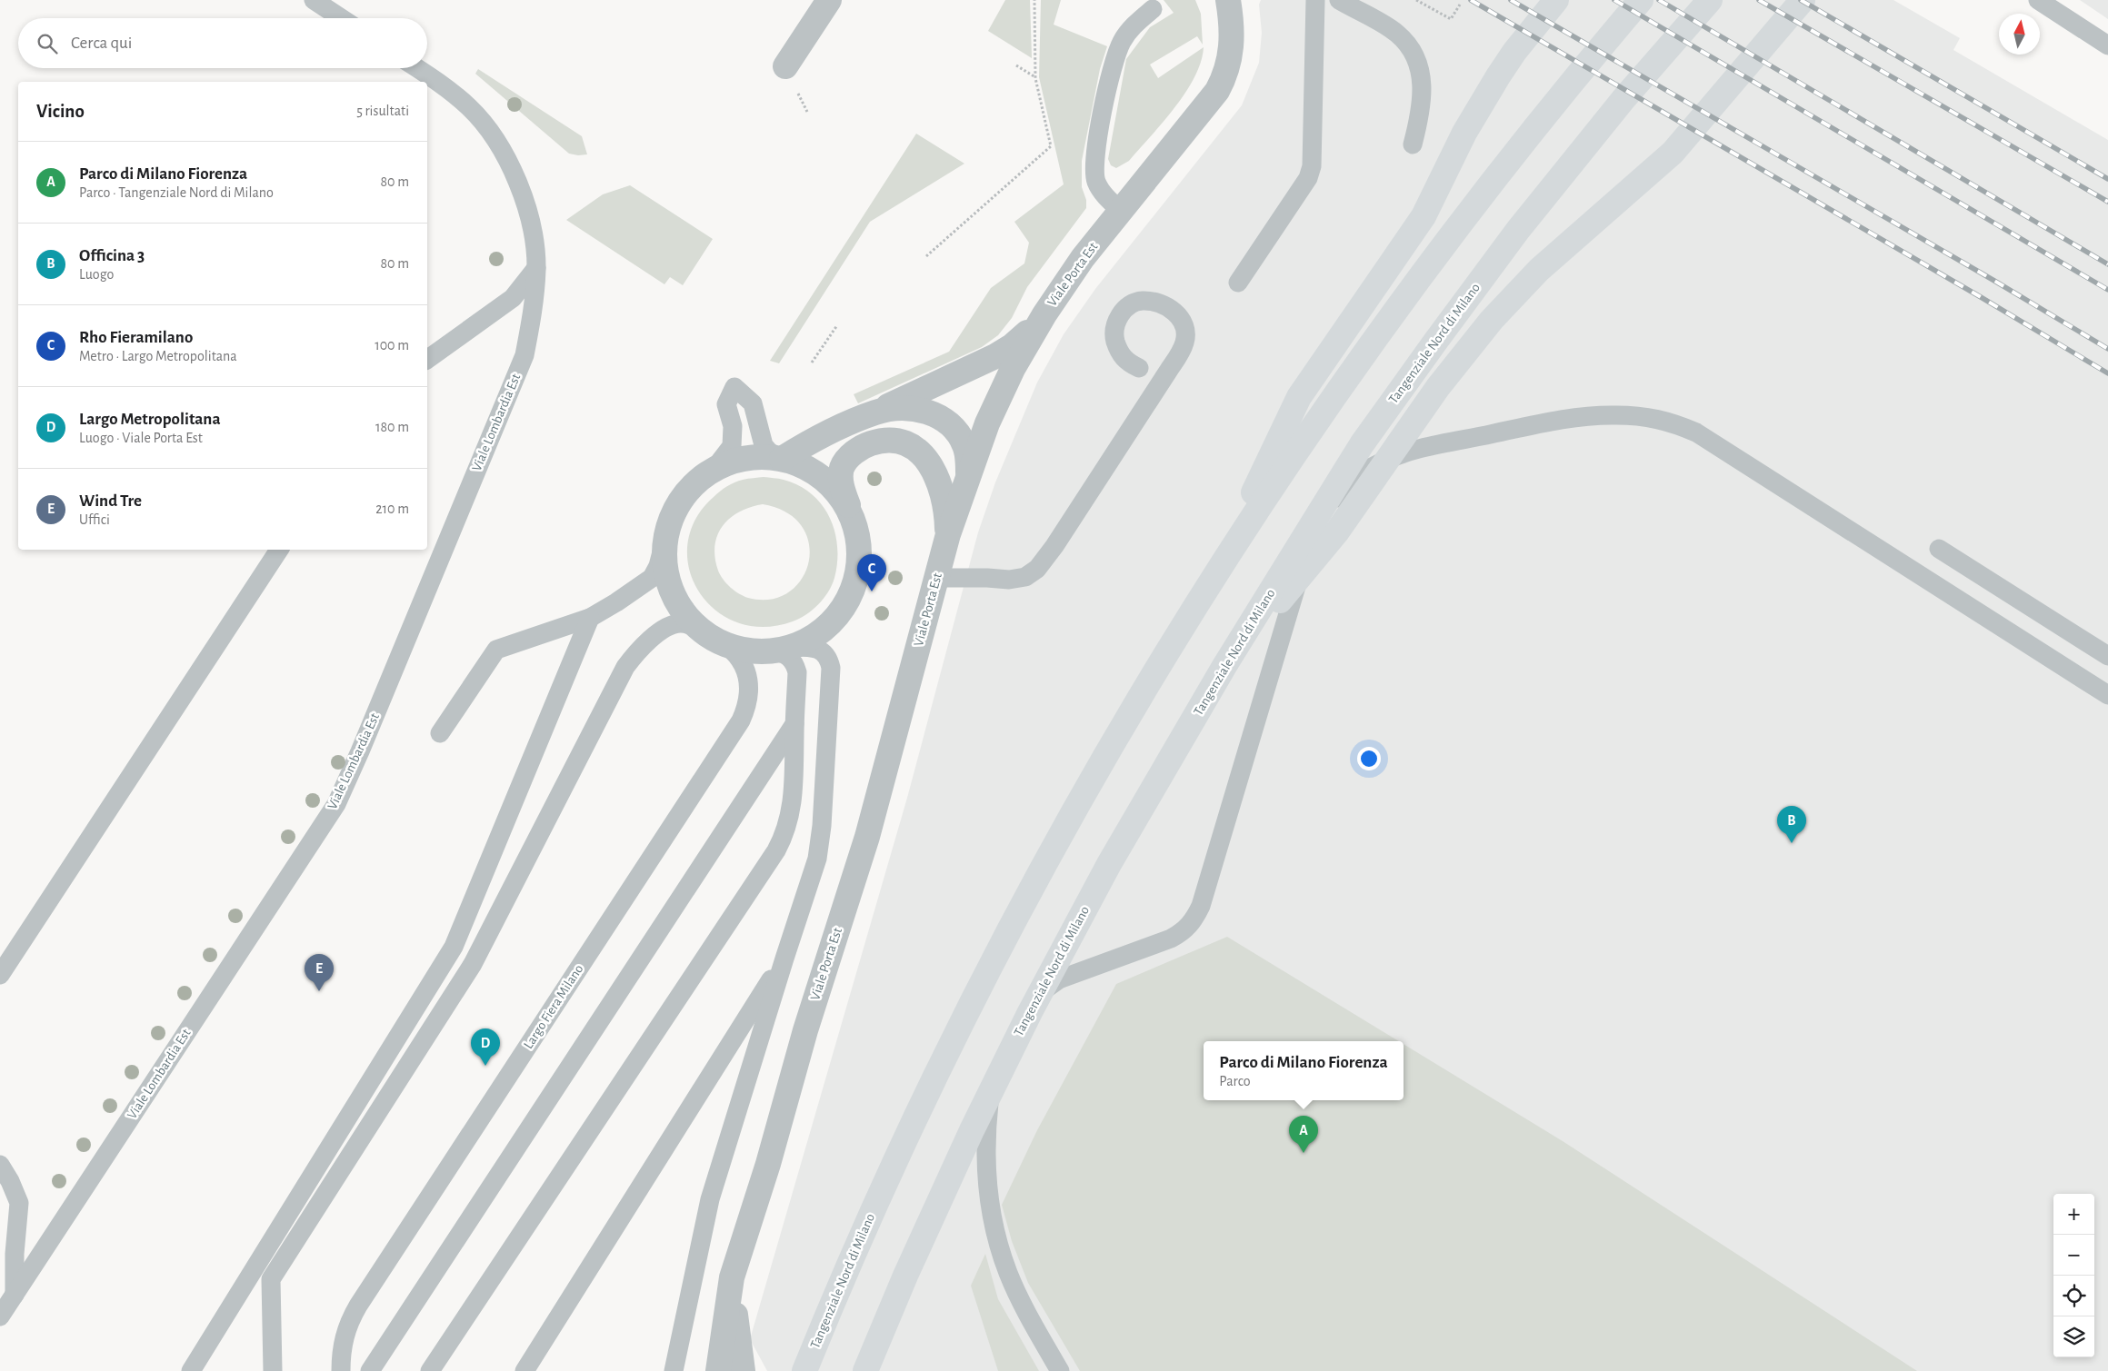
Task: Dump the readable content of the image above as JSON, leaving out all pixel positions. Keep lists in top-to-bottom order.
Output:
{
  "streets": {
    "highway": ["Tangenziale Nord di Milano"],
    "street": ["Viale Porta Est"],
    "lane": ["Viale Lombardia Est", "Largo Fiera Milano"]
  },
  "north": "top",
  "page": {
    "search": "Cerca qui",
    "heading": ["Vicino", "5 risultati"],
    "list": [
      {
        "mark": "A",
        "name": "Parco di Milano Fiorenza",
        "note": "Parco · Tangenziale Nord di Milano",
        "value": "80 m"
      },
      {
        "mark": "B",
        "name": "Officina 3",
        "note": "Luogo",
        "value": "80 m"
      },
      {
        "mark": "C",
        "name": "Rho Fieramilano",
        "note": "Metro · Largo Metropolitana",
        "value": "100 m"
      },
      {
        "mark": "D",
        "name": "Largo Metropolitana",
        "note": "Luogo · Viale Porta Est",
        "value": "180 m"
      },
      {
        "mark": "E",
        "name": "Wind Tre",
        "note": "Uffici",
        "value": "210 m"
      }
    ],
    "pins": [
      "C",
      "B",
      "E",
      "D",
      "A"
    ],
    "popup": ["Parco di Milano Fiorenza", "Parco"],
    "map_buttons": ["+", "−"]
  }
}
